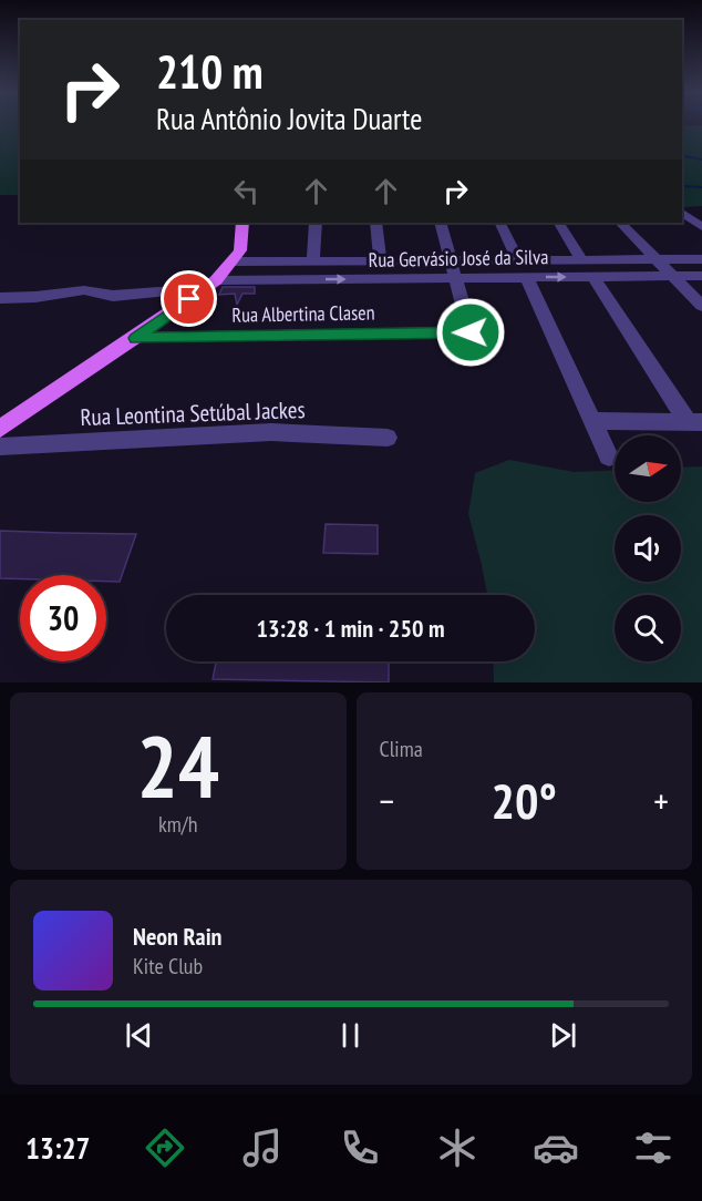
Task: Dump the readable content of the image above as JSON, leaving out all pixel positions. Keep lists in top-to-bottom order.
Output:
{
  "streets": {
    "street": ["Rua Gervásio José da Silva", "Rua Albertina Clasen", "Rua Leontina Setúbal Jackes"]
  },
  "crossings": [
    ["Rua Gervásio José da Silva", "Rua Albertina Clasen"]
  ],
  "north": "right",
  "page": {
    "turn": ["210 m", "Rua Antônio Jovita Duarte"],
    "limit": "30",
    "trip": "13:28 · 1 min · 250 m",
    "tile": [
      ["24", "km/h"],
      "Clima"
    ],
    "heat": ["−", "20°", "+"],
    "song": ["Neon Rain", "Kite Club"],
    "tabs": "13:27"
  }
}
